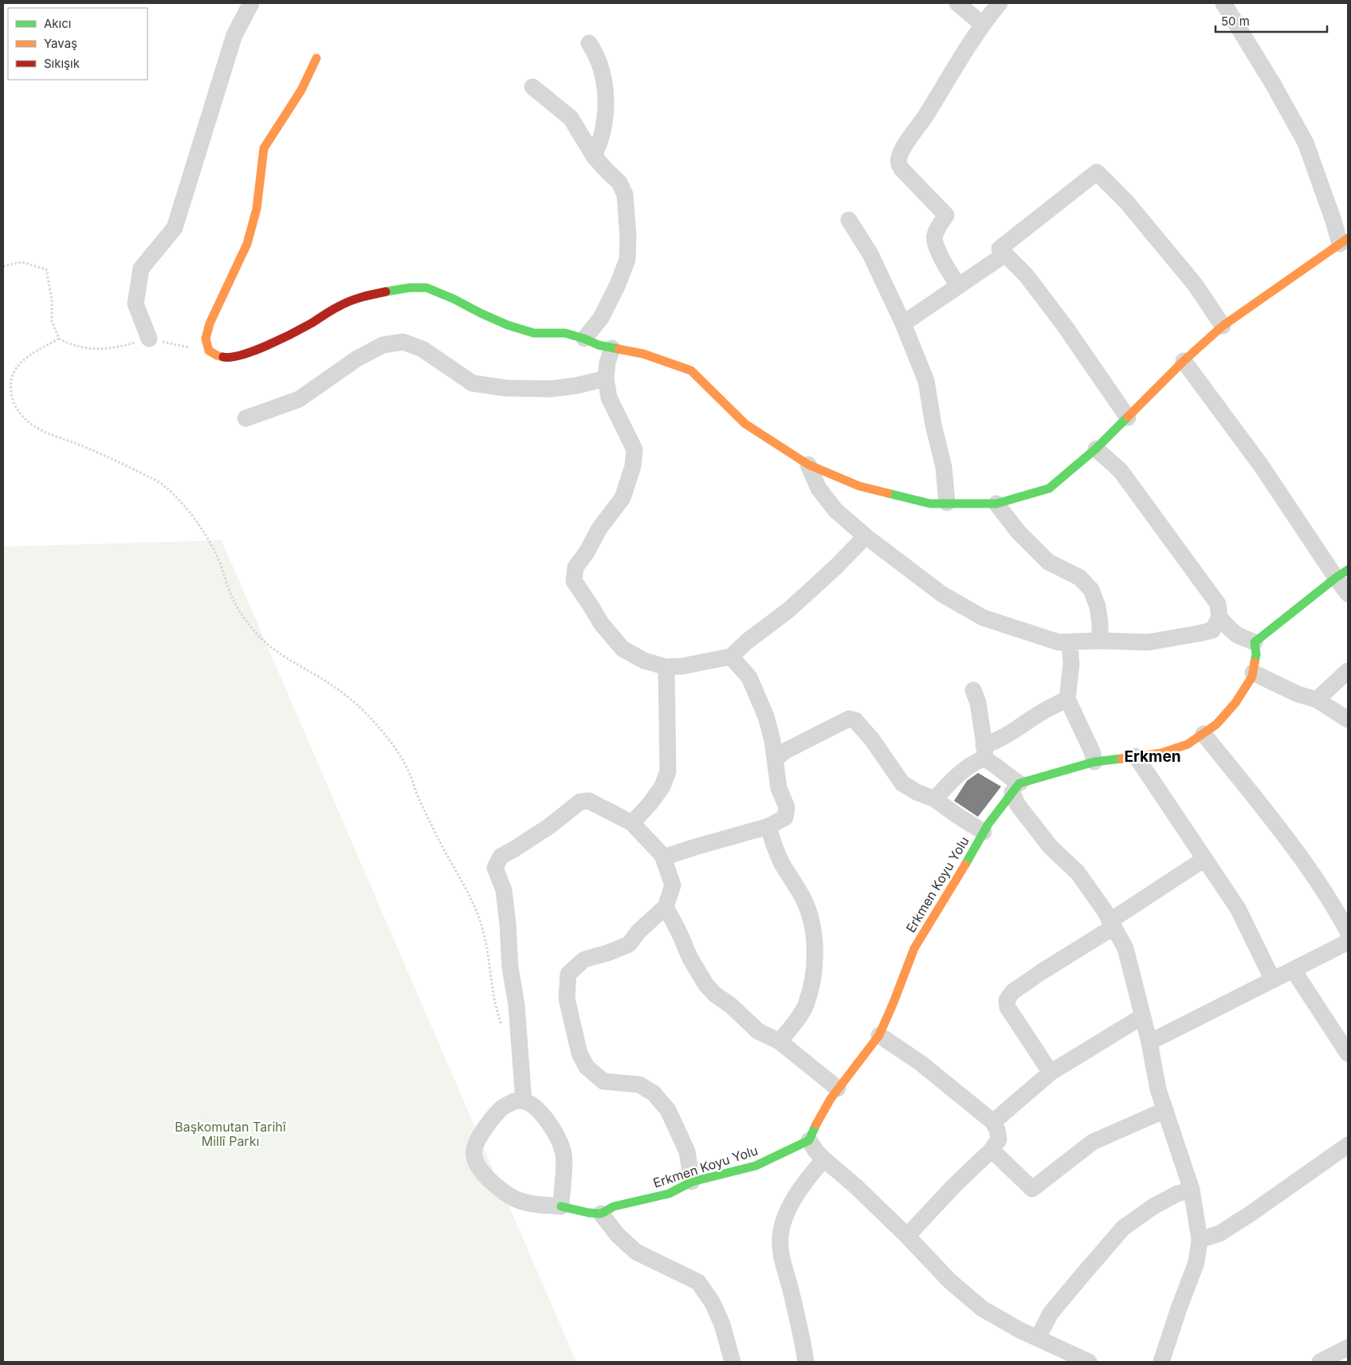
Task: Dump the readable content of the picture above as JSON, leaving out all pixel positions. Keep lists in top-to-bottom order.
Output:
{
  "streets": {
    "street": ["Erkmen Koyu Yolu"]
  },
  "districts": ["Erkmen"],
  "parks": ["Başkomutan Tarihî Millî Parkı"],
  "legend": ["Akıcı", "Yavaş", "Sıkışık"],
  "scale_bar": "50 m"
}
